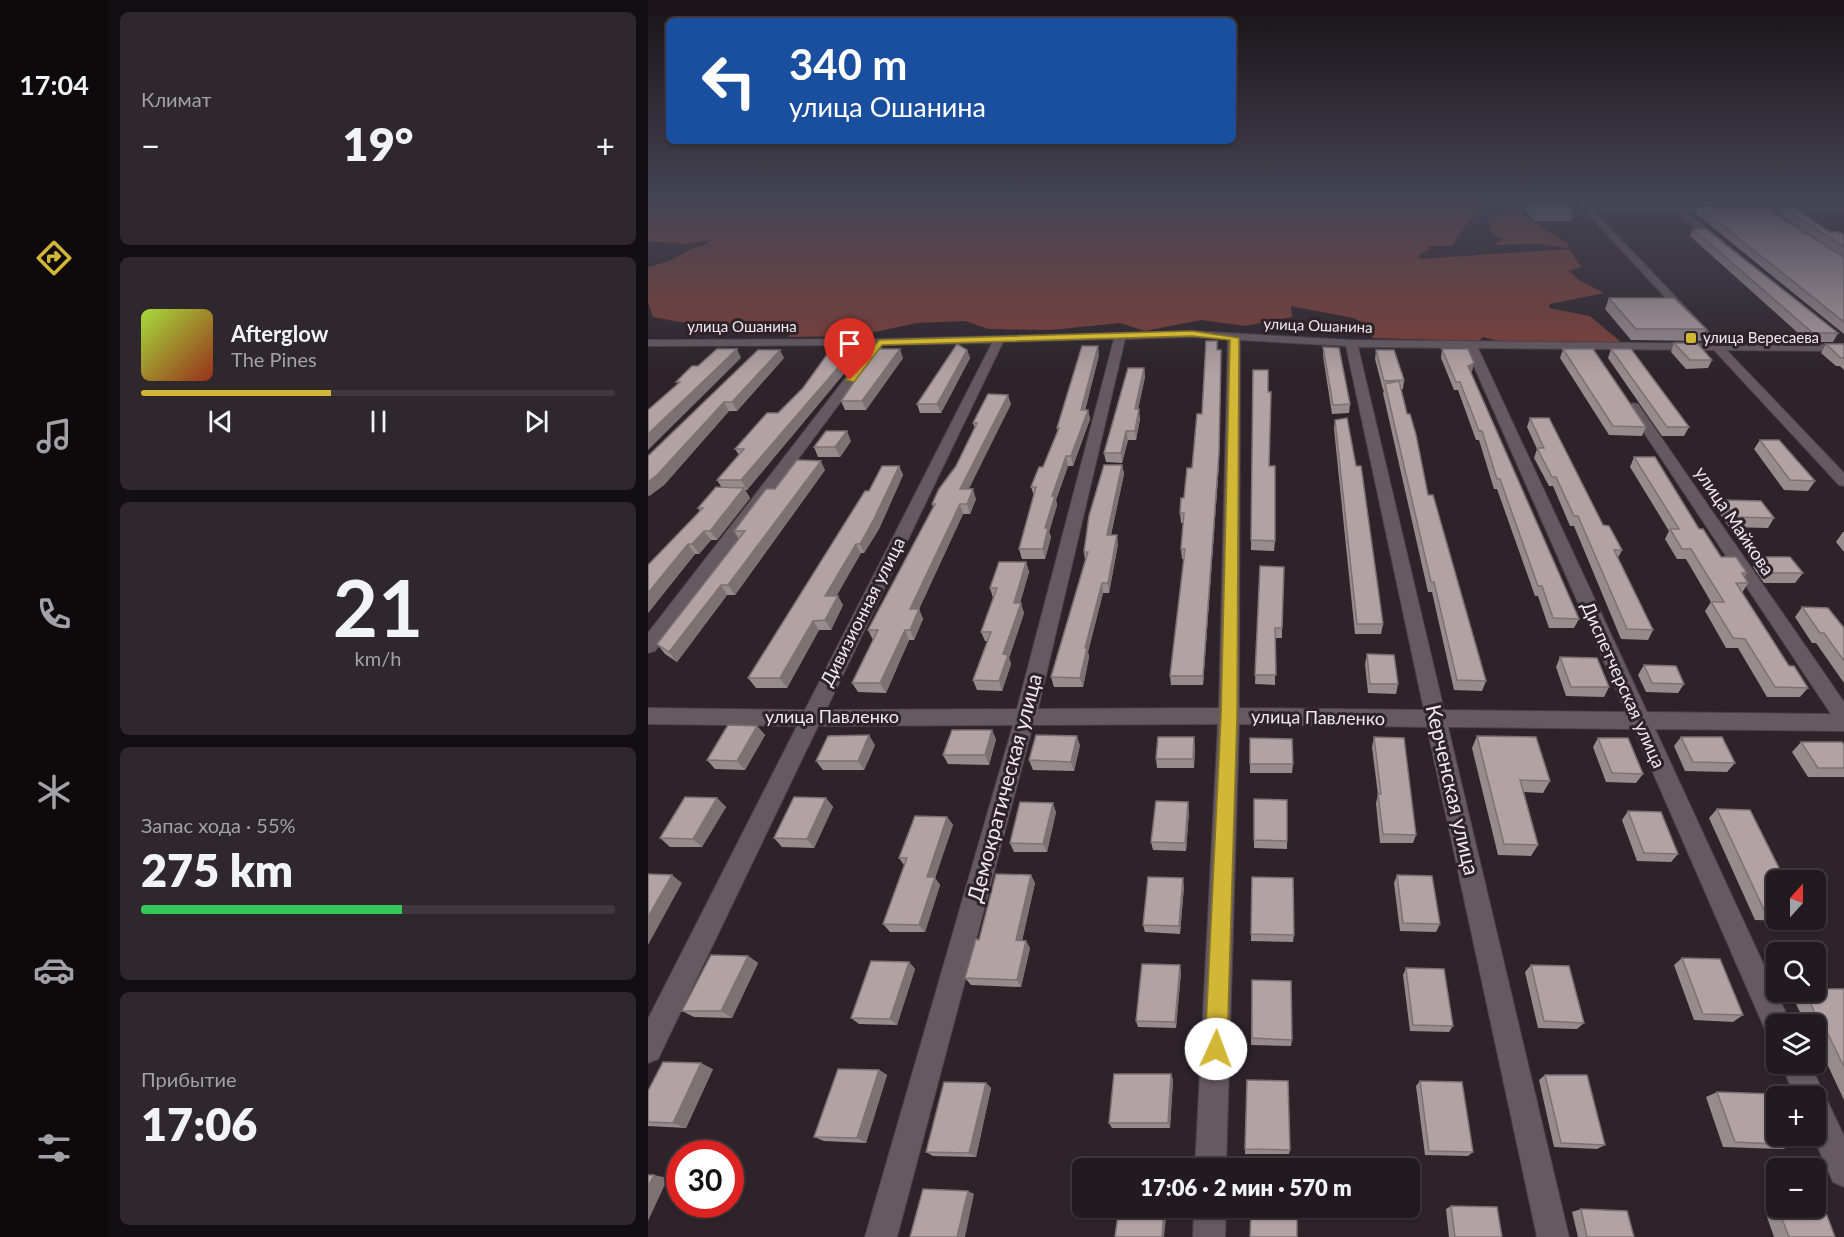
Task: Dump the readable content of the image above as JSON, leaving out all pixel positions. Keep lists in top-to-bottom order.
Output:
{
  "streets": {
    "street": [
      "улица Ошанина",
      "улица Майкова",
      "Дивизионная улица",
      "Диспетчерская улица",
      "улица Павленко",
      "Демократическая улица",
      "Керченская улица"
    ]
  },
  "crossings": [
    ["улица Ошанина", "Дивизионная улица"],
    ["улица Ошанина", "Диспетчерская улица"],
    ["улица Ошанина", "Демократическая улица"],
    ["улица Ошанина", "Керченская улица"],
    ["Дивизионная улица", "улица Павленко"],
    ["Диспетчерская улица", "улица Павленко"],
    ["улица Павленко", "Демократическая улица"],
    ["улица Павленко", "Керченская улица"]
  ],
  "places": {
    "transit": ["улица Вересаева"]
  },
  "north": "top",
  "page": {
    "tabs": "17:04",
    "tile": [
      "Климат",
      ["21", "km/h"],
      ["Запас хода · 55%", "275 km"],
      ["Прибытие", "17:06"]
    ],
    "turn": ["340 m", "улица Ошанина"],
    "heat": ["−", "19°", "+"],
    "song": ["Afterglow", "The Pines"],
    "map_buttons": ["+", "−"],
    "limit": "30",
    "trip": "17:06 · 2 мин · 570 m"
  }
}
